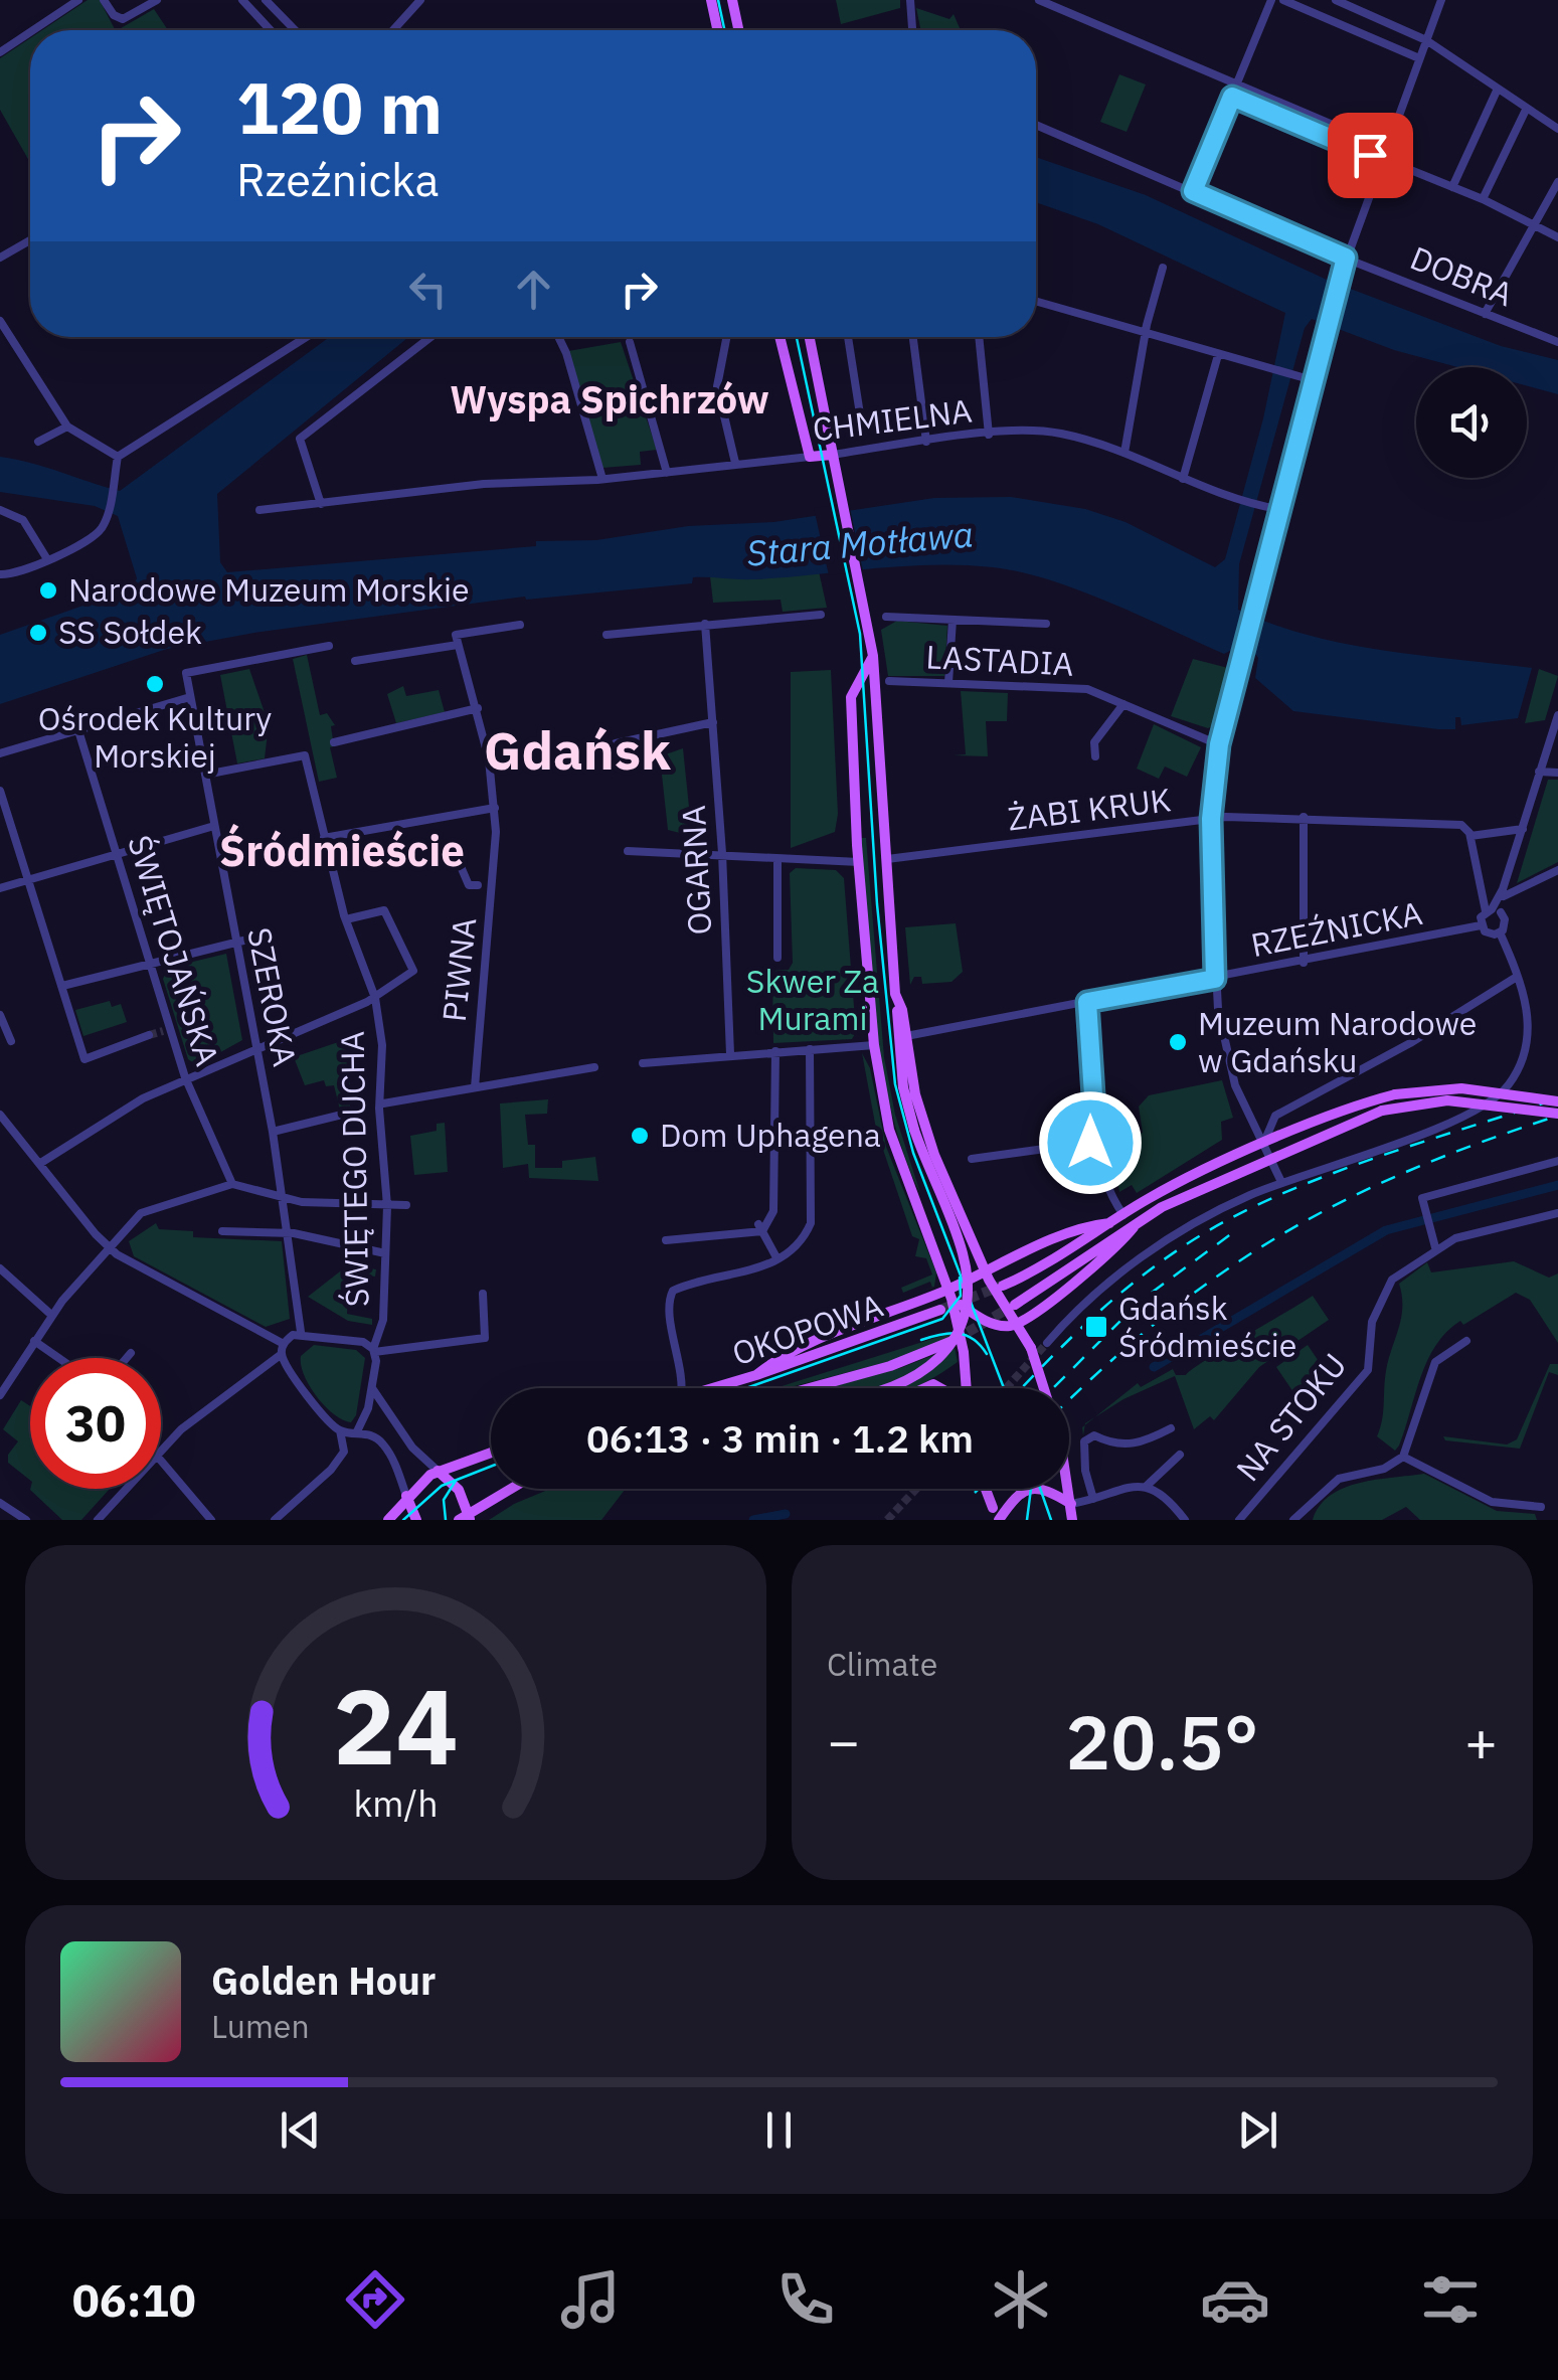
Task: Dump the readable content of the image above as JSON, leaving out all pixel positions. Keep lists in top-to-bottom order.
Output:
{
  "streets": {
    "main road": ["CHMIELNA", "OKOPOWA"],
    "street": [
      "DOBRA",
      "LASTADIA",
      "ŻABI KRUK",
      "OGARNA",
      "RZEŹNICKA",
      "ŚWIĘTOJAŃSKA",
      "PIWNA",
      "SZEROKA",
      "ŚWIĘTEGO DUCHA",
      "NA STOKU"
    ]
  },
  "crossings": [
    ["SZEROKA", "ŚWIĘTEGO DUCHA"]
  ],
  "districts": ["Wyspa Spichrzów", "Gdańsk", "Śródmieście"],
  "water": ["Stara Motława"],
  "parks": ["Skwer Za Murami"],
  "places": {
    "other": [
      "Narodowe Muzeum Morskie",
      "SS Sołdek",
      "Ośrodek Kultury Morskiej",
      "Muzeum Narodowe w Gdańsku",
      "Dom Uphagena"
    ],
    "transit": ["Gdańsk Śródmieście"]
  },
  "page": {
    "turn": ["120 m", "Rzeźnicka"],
    "limit": "30",
    "trip": "06:13 · 3 min · 1.2 km",
    "tile": "Climate",
    "heat": ["−", "20.5°", "+"],
    "song": ["Golden Hour", "Lumen"],
    "tabs": "06:10",
    "gauge": ["24", "km/h"]
  }
}
